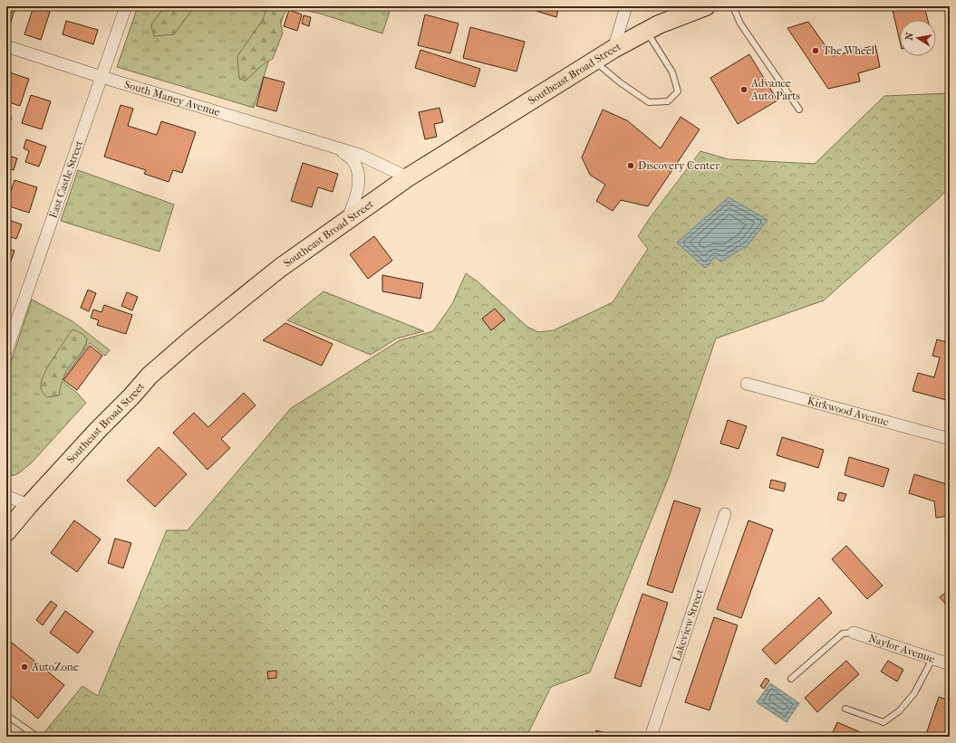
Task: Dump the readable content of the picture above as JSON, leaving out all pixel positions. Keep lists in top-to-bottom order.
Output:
{
  "streets": {
    "main road": ["Southeast Broad Street"],
    "street": [
      "South Maney Avenue",
      "East Castle Street",
      "Kirkwood Avenue",
      "Lakeview Street",
      "Naylor Avenue"
    ]
  },
  "crossings": [
    ["Southeast Broad Street", "South Maney Avenue"],
    ["South Maney Avenue", "East Castle Street"]
  ],
  "places": [
    "The Wheel",
    "Advance Auto Parts",
    "Discovery Center",
    "AutoZone"
  ],
  "north": "left"
}
